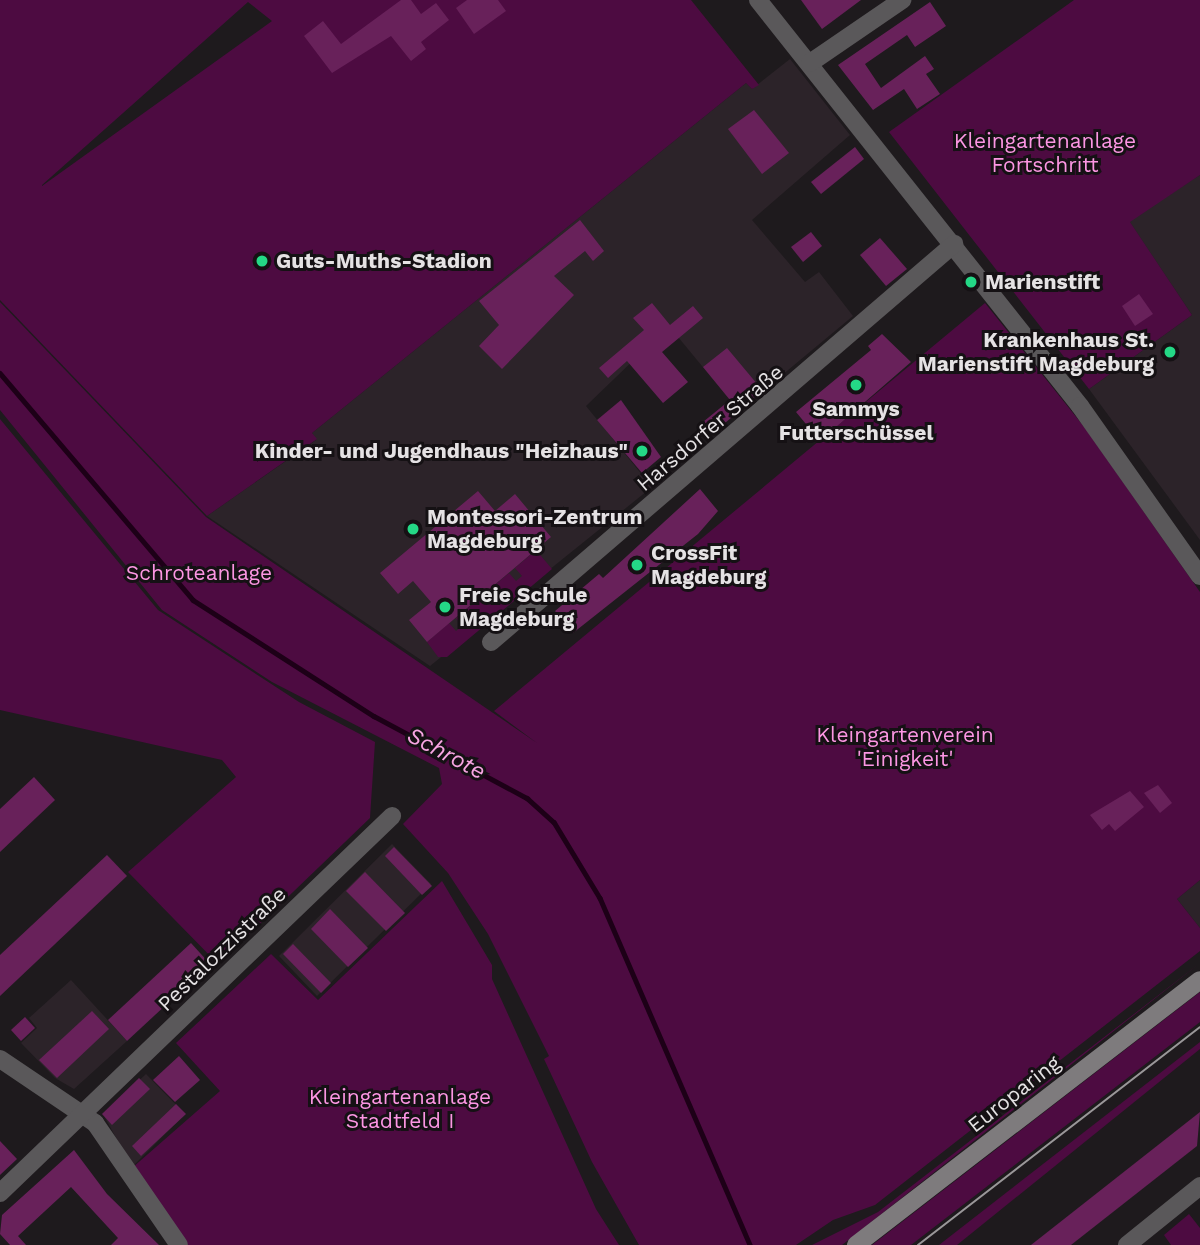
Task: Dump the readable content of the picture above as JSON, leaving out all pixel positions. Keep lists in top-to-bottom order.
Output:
{
  "streets": {
    "main road": ["Europaring"],
    "street": ["Harsdorfer Straße", "Pestalozzistraße"]
  },
  "water": ["Schrote"],
  "parks": [
    "Kleingartenanlage Fortschritt",
    "Schroteanlage",
    "Kleingartenverein 'Einigkeit'",
    "Kleingartenanlage Stadtfeld I"
  ],
  "places": [
    "Guts-Muths-Stadion",
    "Marienstift",
    "Krankenhaus St. Marienstift Magdeburg",
    "Sammys Futterschüssel",
    "Kinder- und Jugendhaus \"Heizhaus\"",
    "Montessori-Zentrum Magdeburg",
    "CrossFit Magdeburg",
    "Freie Schule Magdeburg"
  ]
}
